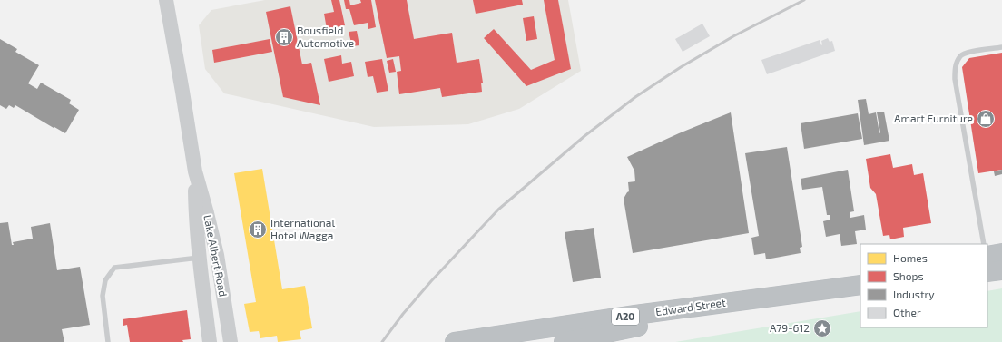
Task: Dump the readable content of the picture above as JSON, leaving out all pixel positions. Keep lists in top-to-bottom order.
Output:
{
  "streets": {
    "highway": ["Edward Street", "A20"],
    "main road": ["Lake Albert Road"]
  },
  "places": {
    "building": ["Bousfield Automotive", "International Hotel Wagga"],
    "shop": ["Amart Furniture"],
    "place": ["A79-612"]
  },
  "legend": [
    "Homes",
    "Shops",
    "Industry",
    "Other"
  ]
}
